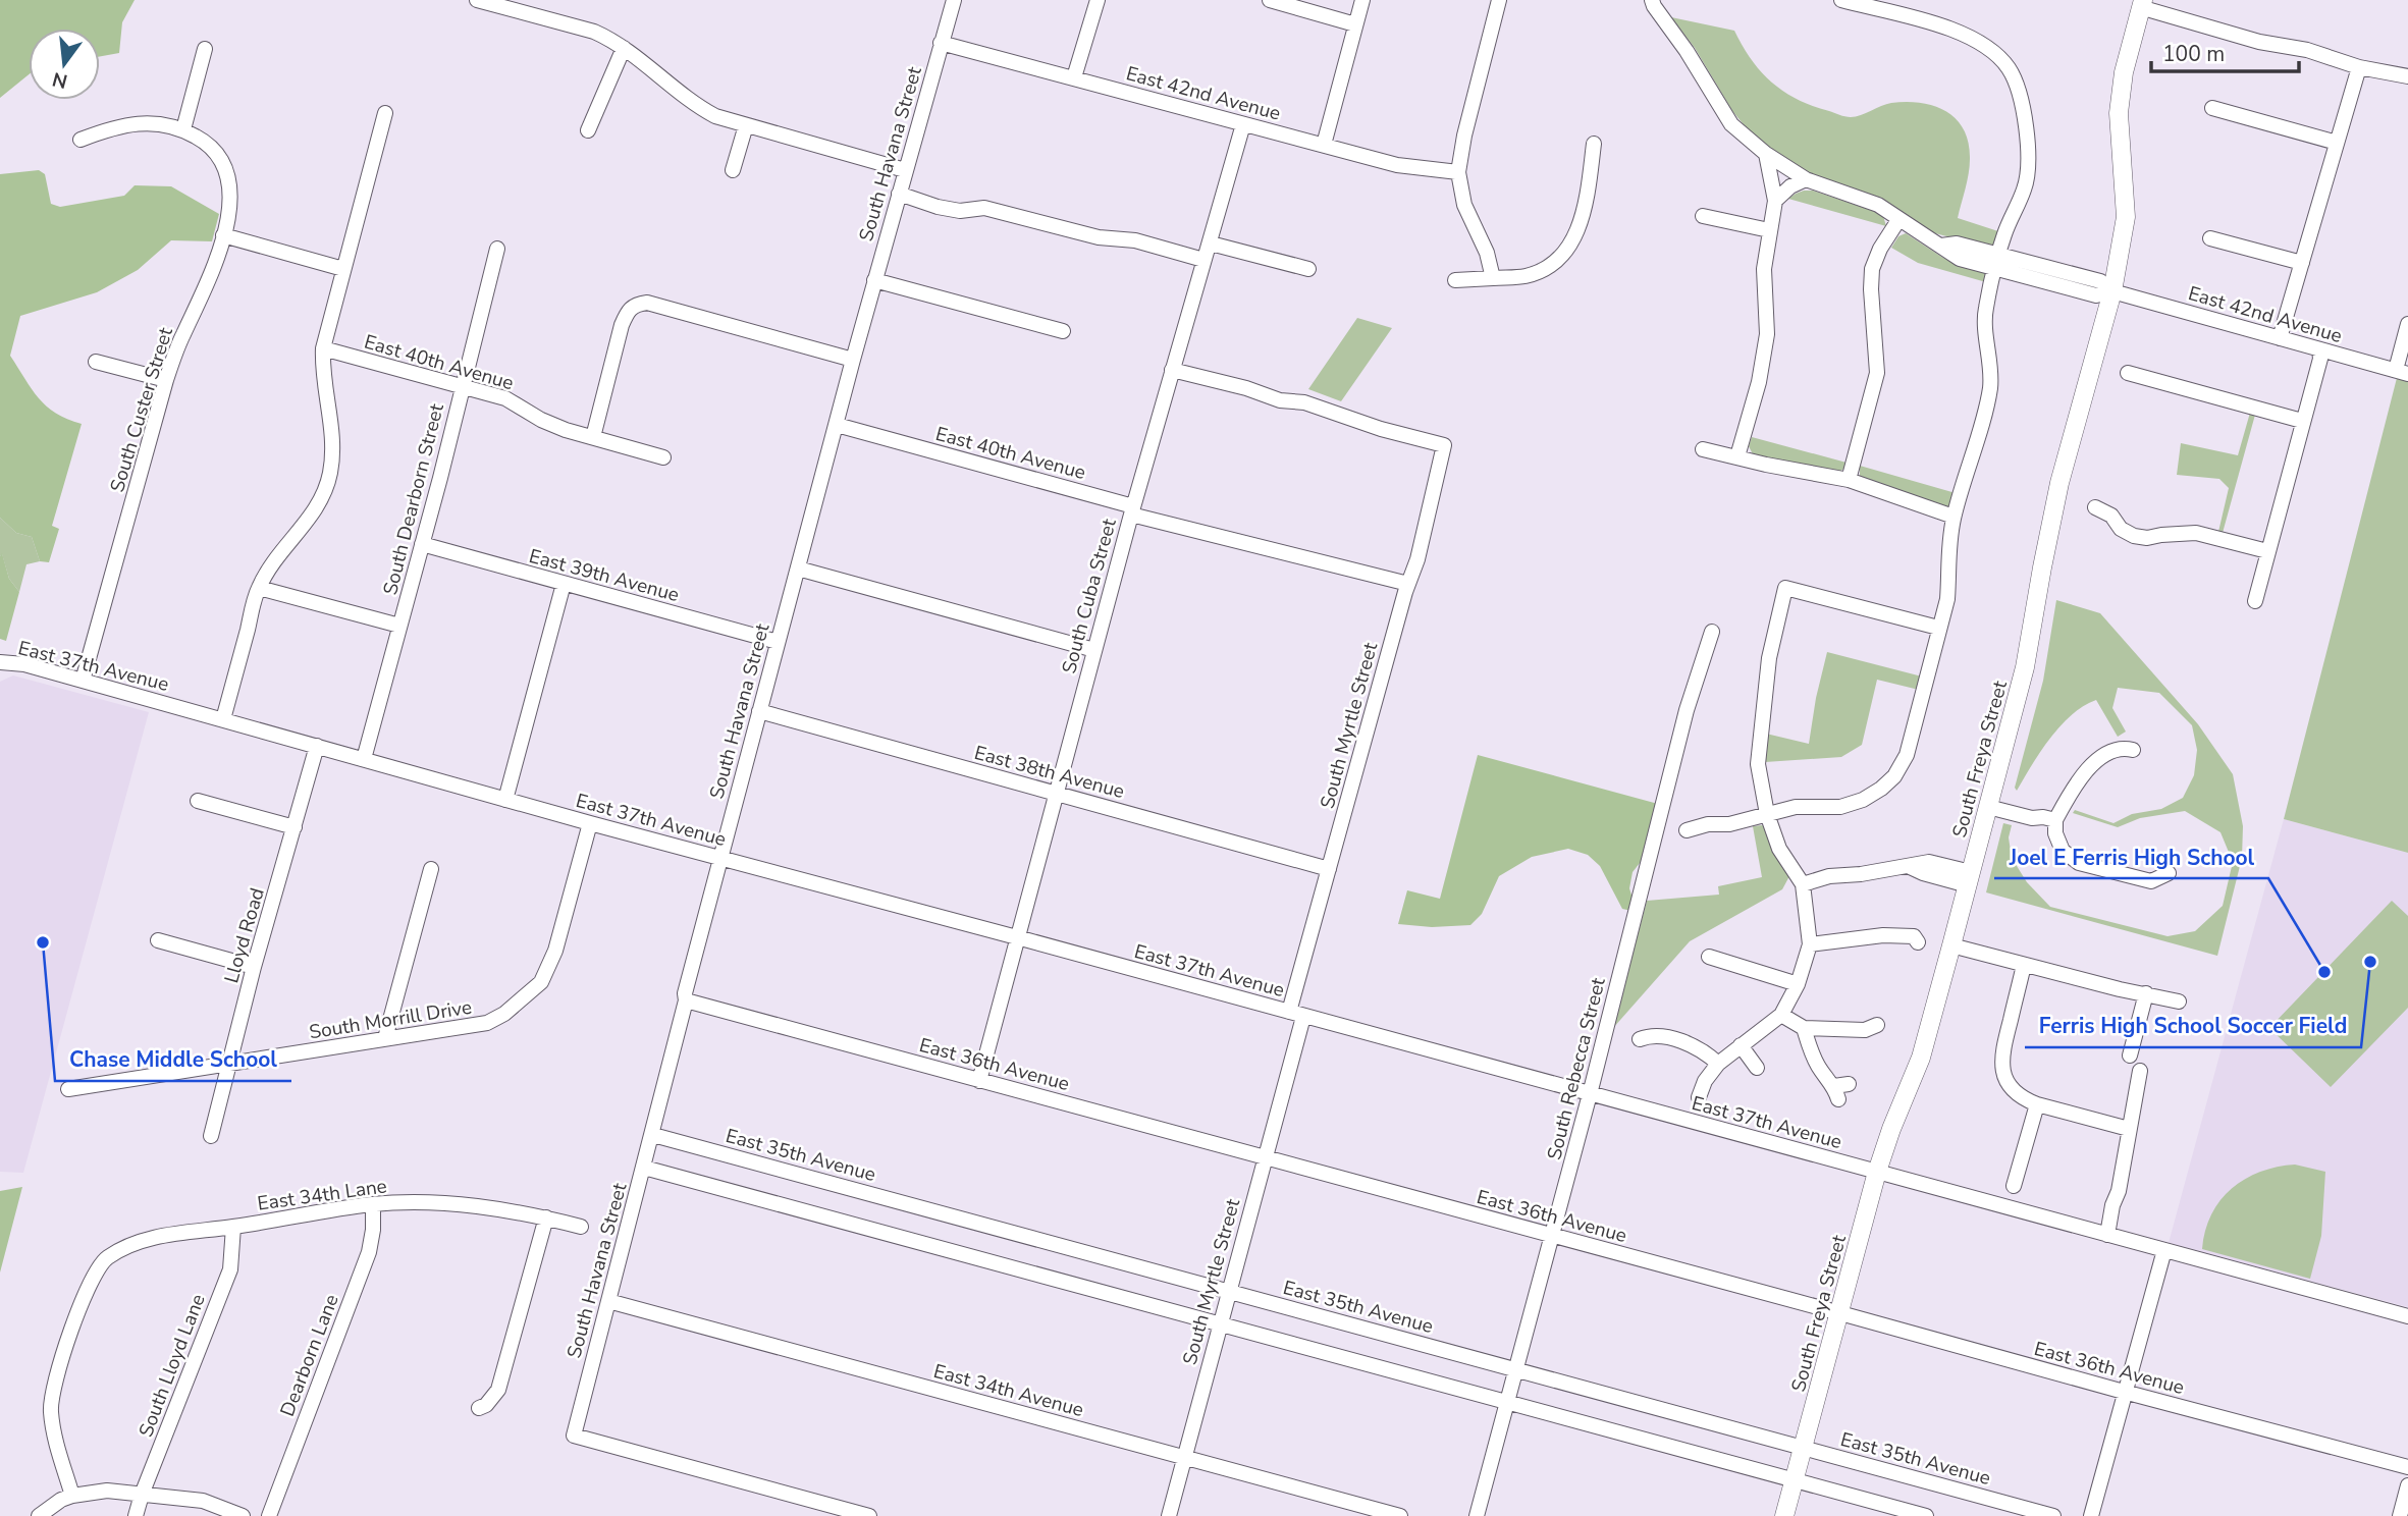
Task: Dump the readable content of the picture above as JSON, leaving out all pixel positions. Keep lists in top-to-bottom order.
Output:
{
  "streets": {
    "main road": ["South Freya Street"],
    "street": [
      "East 42nd Avenue",
      "South Havana Street",
      "East 40th Avenue",
      "South Custer Street",
      "South Dearborn Street",
      "East 39th Avenue",
      "South Cuba Street",
      "East 37th Avenue",
      "South Myrtle Street",
      "East 38th Avenue",
      "Lloyd Road",
      "South Morrill Drive",
      "East 36th Avenue",
      "South Rebecca Street",
      "East 35th Avenue",
      "East 34th Lane",
      "Dearborn Lane",
      "South Lloyd Lane",
      "East 34th Avenue"
    ]
  },
  "crossings": [
    ["East 42nd Avenue", "South Havana Street"],
    ["East 42nd Avenue", "South Cuba Street"],
    ["East 42nd Avenue", "South Freya Street"],
    ["South Havana Street", "East 40th Avenue"],
    ["South Havana Street", "East 39th Avenue"],
    ["South Havana Street", "East 37th Avenue"],
    ["South Havana Street", "East 38th Avenue"],
    ["South Havana Street", "East 36th Avenue"],
    ["South Havana Street", "East 35th Avenue"],
    ["South Havana Street", "East 34th Avenue"],
    ["East 40th Avenue", "South Dearborn Street"],
    ["East 40th Avenue", "South Cuba Street"],
    ["East 40th Avenue", "South Myrtle Street"],
    ["South Custer Street", "East 37th Avenue"],
    ["South Dearborn Street", "East 39th Avenue"],
    ["South Dearborn Street", "East 37th Avenue"],
    ["South Cuba Street", "East 37th Avenue"],
    ["South Cuba Street", "South Myrtle Street"],
    ["South Cuba Street", "East 38th Avenue"],
    ["South Cuba Street", "East 36th Avenue"],
    ["East 37th Avenue", "South Myrtle Street"],
    ["East 37th Avenue", "South Freya Street"],
    ["East 37th Avenue", "Lloyd Road"],
    ["East 37th Avenue", "South Morrill Drive"],
    ["East 37th Avenue", "South Rebecca Street"],
    ["South Myrtle Street", "East 38th Avenue"],
    ["South Myrtle Street", "East 36th Avenue"],
    ["South Myrtle Street", "East 35th Avenue"],
    ["South Myrtle Street", "East 34th Avenue"],
    ["South Freya Street", "East 36th Avenue"],
    ["South Freya Street", "East 35th Avenue"],
    ["Lloyd Road", "South Morrill Drive"],
    ["East 36th Avenue", "South Rebecca Street"],
    ["South Rebecca Street", "East 35th Avenue"],
    ["East 34th Lane", "Dearborn Lane"],
    ["East 34th Lane", "South Lloyd Lane"]
  ],
  "places": ["Chase Middle School", "Ferris High School Soccer Field", "Joel E Ferris High School"],
  "scale_bar": "100 m",
  "north": "bottom"
}
